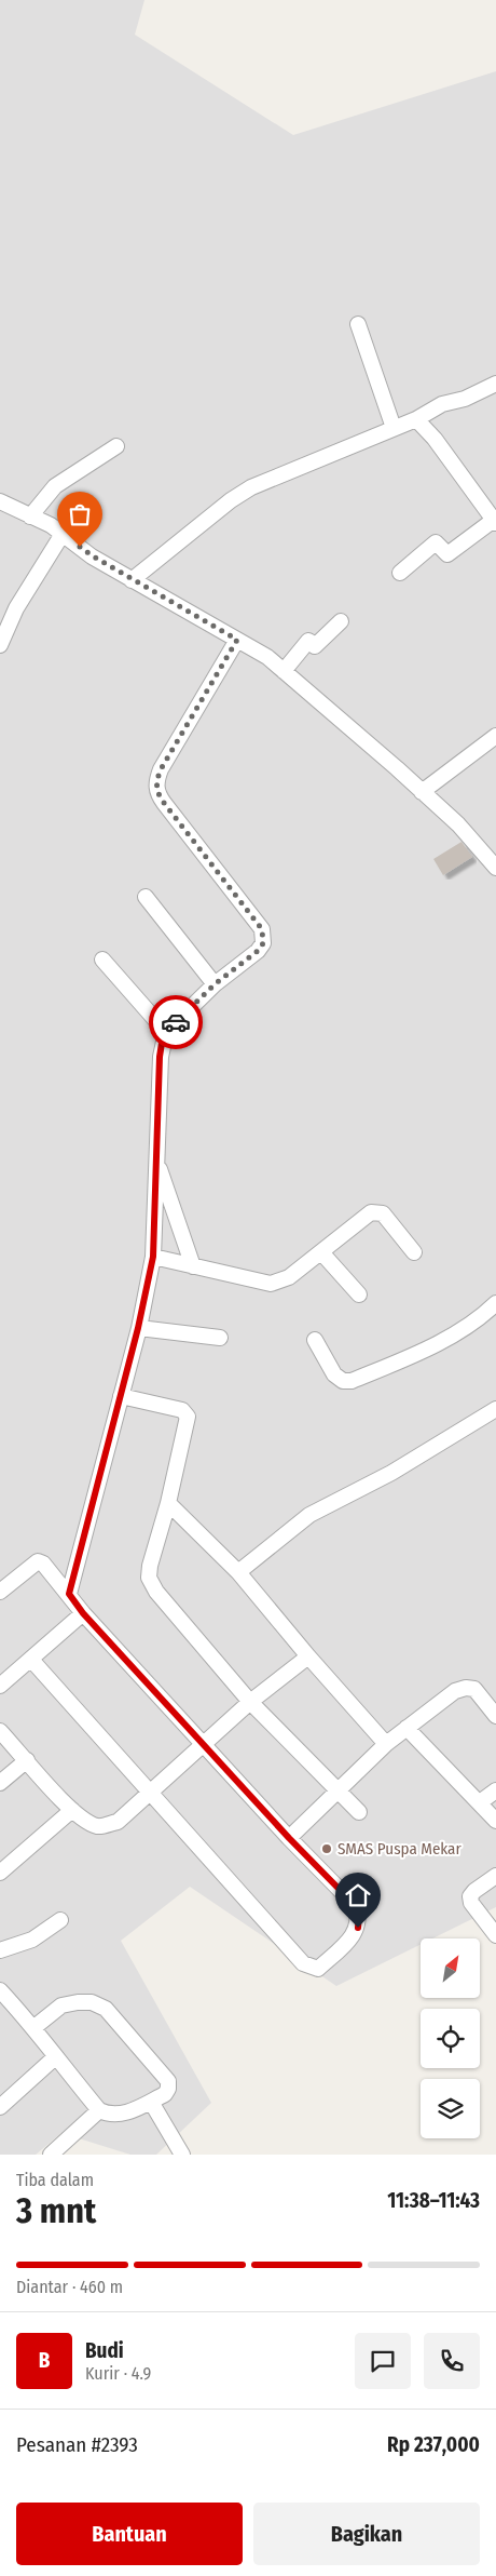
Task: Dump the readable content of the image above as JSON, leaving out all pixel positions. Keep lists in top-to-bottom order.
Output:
{
  "places": ["SMAS Puspa Mekar"],
  "north": "top right",
  "page": {
    "heading": ["3 mnt", "Tiba dalam", "11:38–11:43"],
    "panel": [
      "Budi",
      "Kurir · 4.9",
      "Pesanan #2393",
      "Rp 237,000"
    ],
    "bar": "Diantar · 460 m",
    "round": "B",
    "buttons": ["Bantuan", "Bagikan"]
  }
}
